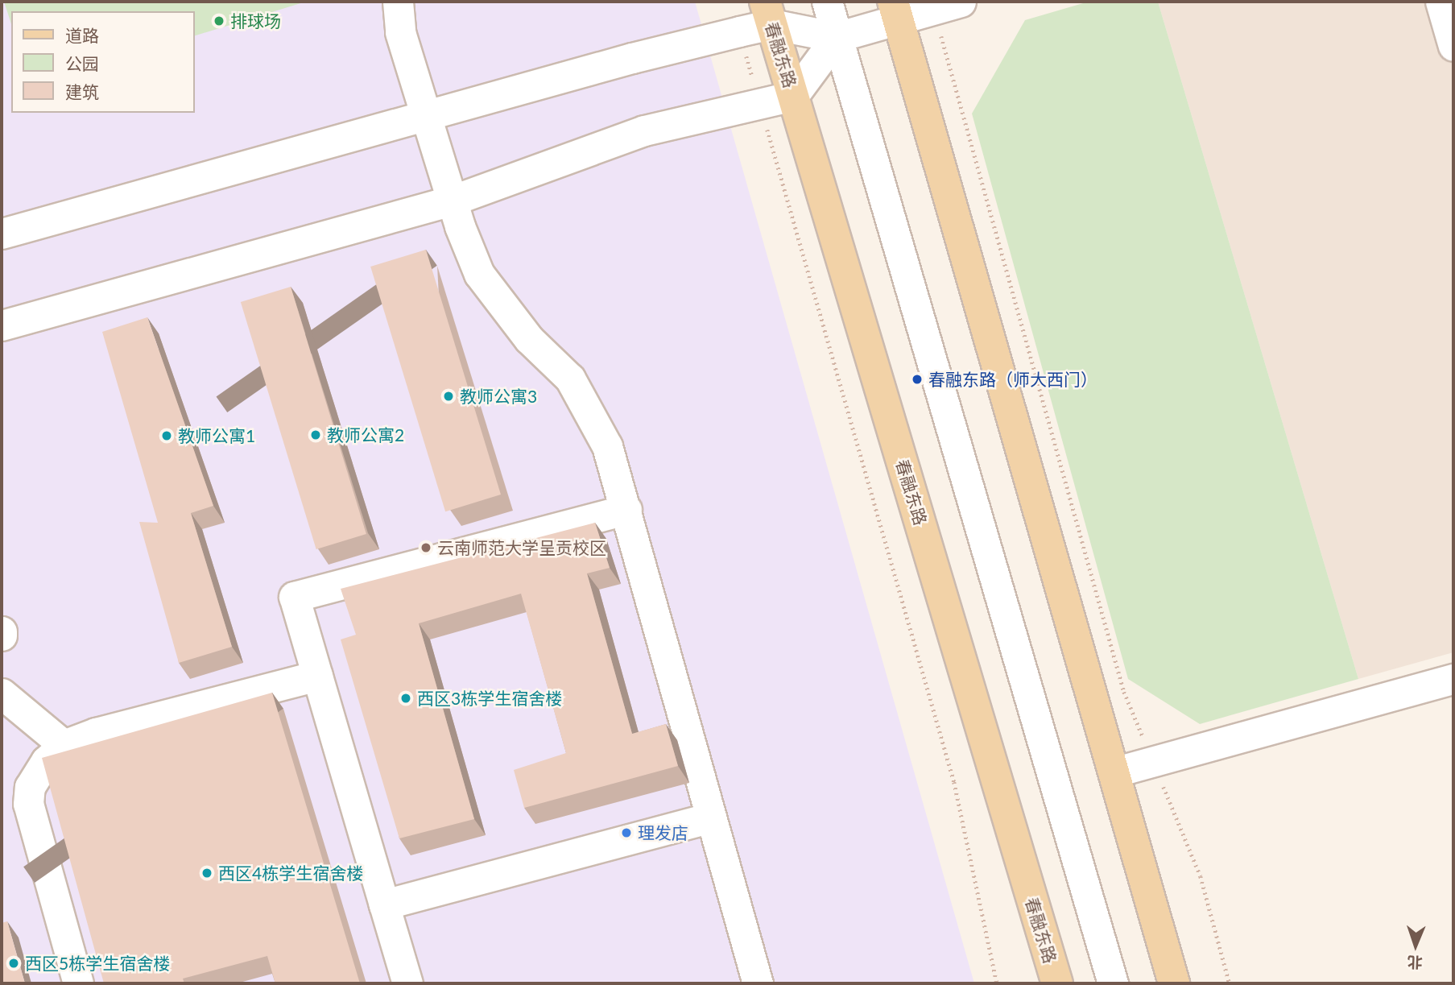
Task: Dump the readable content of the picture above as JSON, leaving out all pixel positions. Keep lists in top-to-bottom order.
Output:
{
  "streets": {
    "main road": ["春融东路"]
  },
  "places": [
    "排球场",
    "春融东路（师大西门）",
    "教师公寓3",
    "教师公寓2",
    "教师公寓1",
    "云南师范大学呈贡校区",
    "西区3栋学生宿舍楼",
    "理发店",
    "西区4栋学生宿舍楼",
    "西区5栋学生宿舍楼"
  ],
  "legend": ["道路", "公园", "建筑"],
  "north": "bottom"
}
